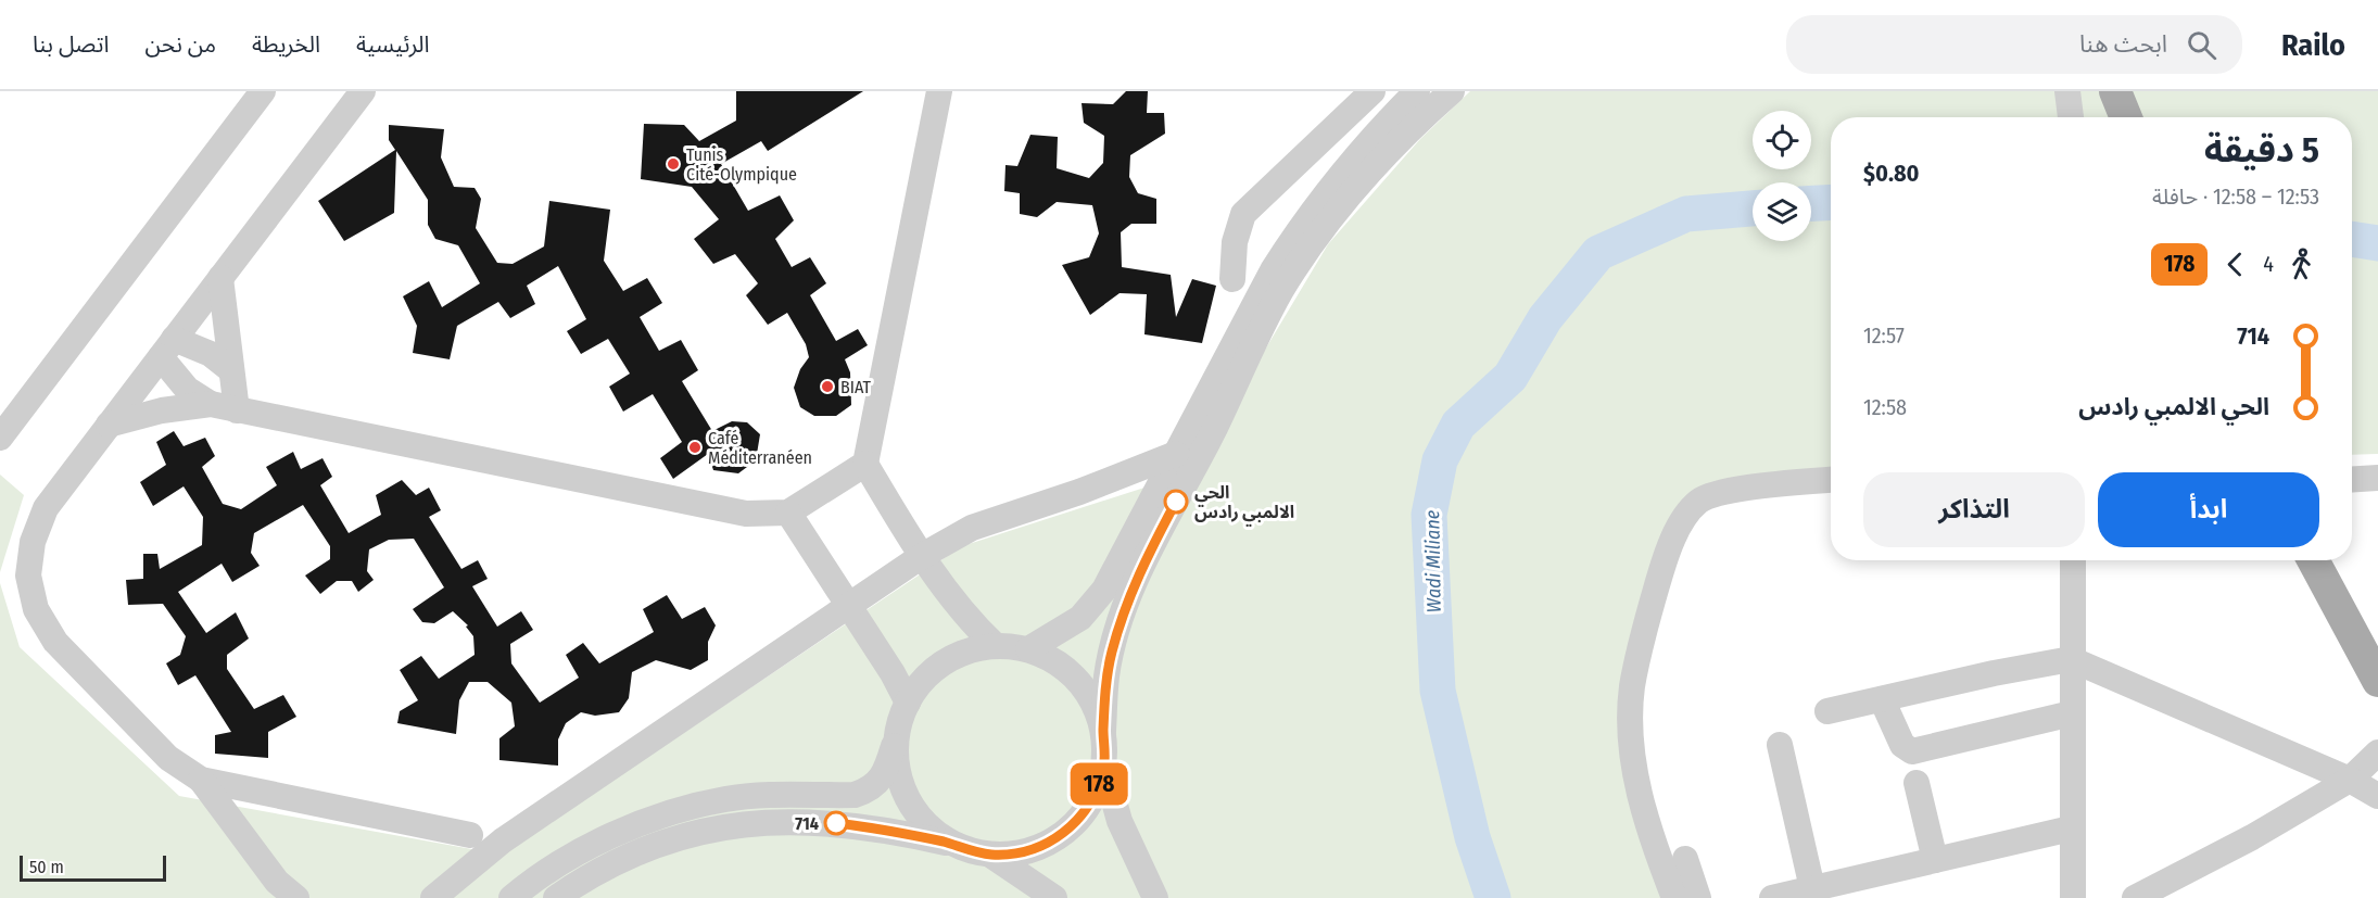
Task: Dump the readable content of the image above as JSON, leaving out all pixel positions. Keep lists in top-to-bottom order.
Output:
{
  "water": ["Wadi Miliane"],
  "places": [
    "Tunis Cité-Olympique",
    "BIAT",
    "Café Méditerranéen",
    "الحي الالمبي رادس",
    "714"
  ],
  "lines": ["bus line 178"],
  "scale_bar": "50 m",
  "page": {
    "header": "Railo",
    "search": "ابحث هنا",
    "nav": [
      "الرئيسية",
      "الخريطة",
      "من نحن",
      "اتصل بنا"
    ],
    "on_map": "178",
    "heading": ["5 دقيقة", "12:53 – 12:58 · حافلة", "$0.80"],
    "legs": ["4", "178"],
    "list": [
      {
        "name": "714",
        "value": "12:57"
      },
      {
        "name": "الحي الالمبي رادس",
        "value": "12:58"
      }
    ],
    "buttons": ["ابدأ", "التذاكر"],
    "scale": "50 m"
  }
}
